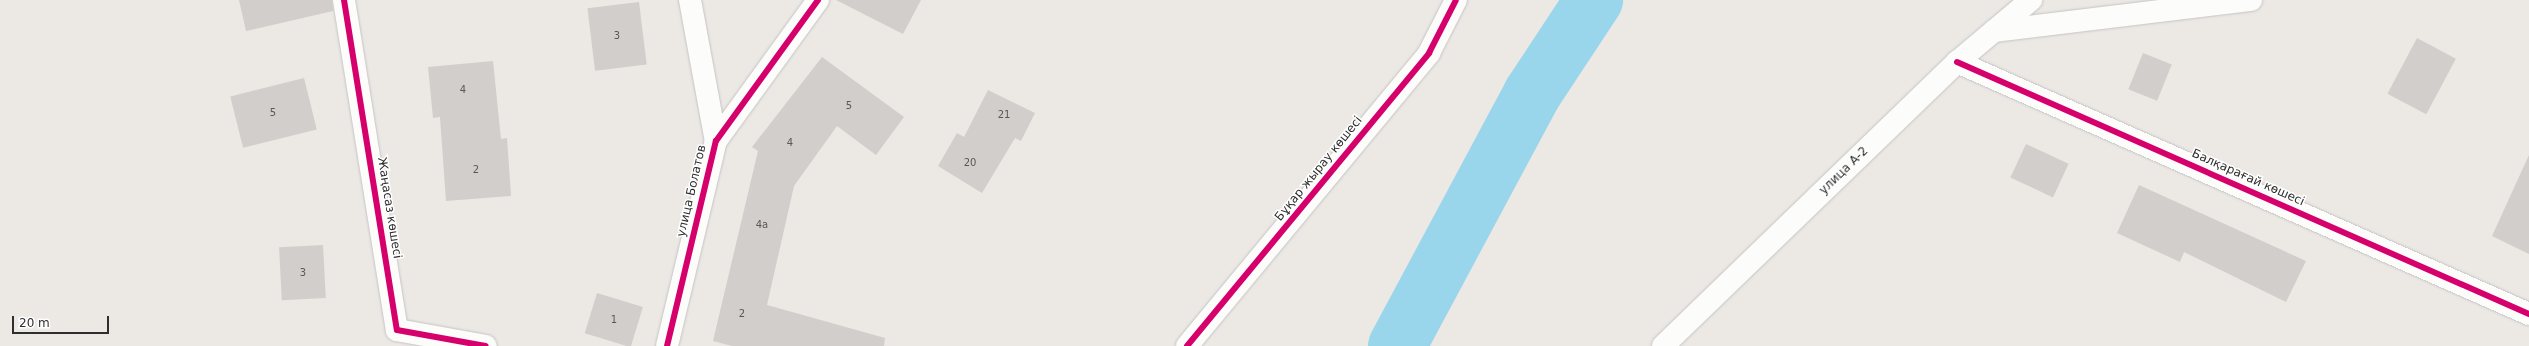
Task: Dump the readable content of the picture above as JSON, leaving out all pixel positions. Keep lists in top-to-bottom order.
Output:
{
  "streets": {
    "street": [
      "Бұқар жырау көшесі",
      "улица А-2",
      "Балқарағай көшесі",
      "улица Болатов",
      "Жаңасаз көшесі"
    ]
  },
  "crossings": [
    ["улица А-2", "Балқарағай көшесі"]
  ],
  "house_numbers": [
    "3",
    "4",
    "5",
    "5",
    "21",
    "4",
    "20",
    "2",
    "4а",
    "3",
    "2",
    "1"
  ],
  "scale_bar": "20 m"
}
